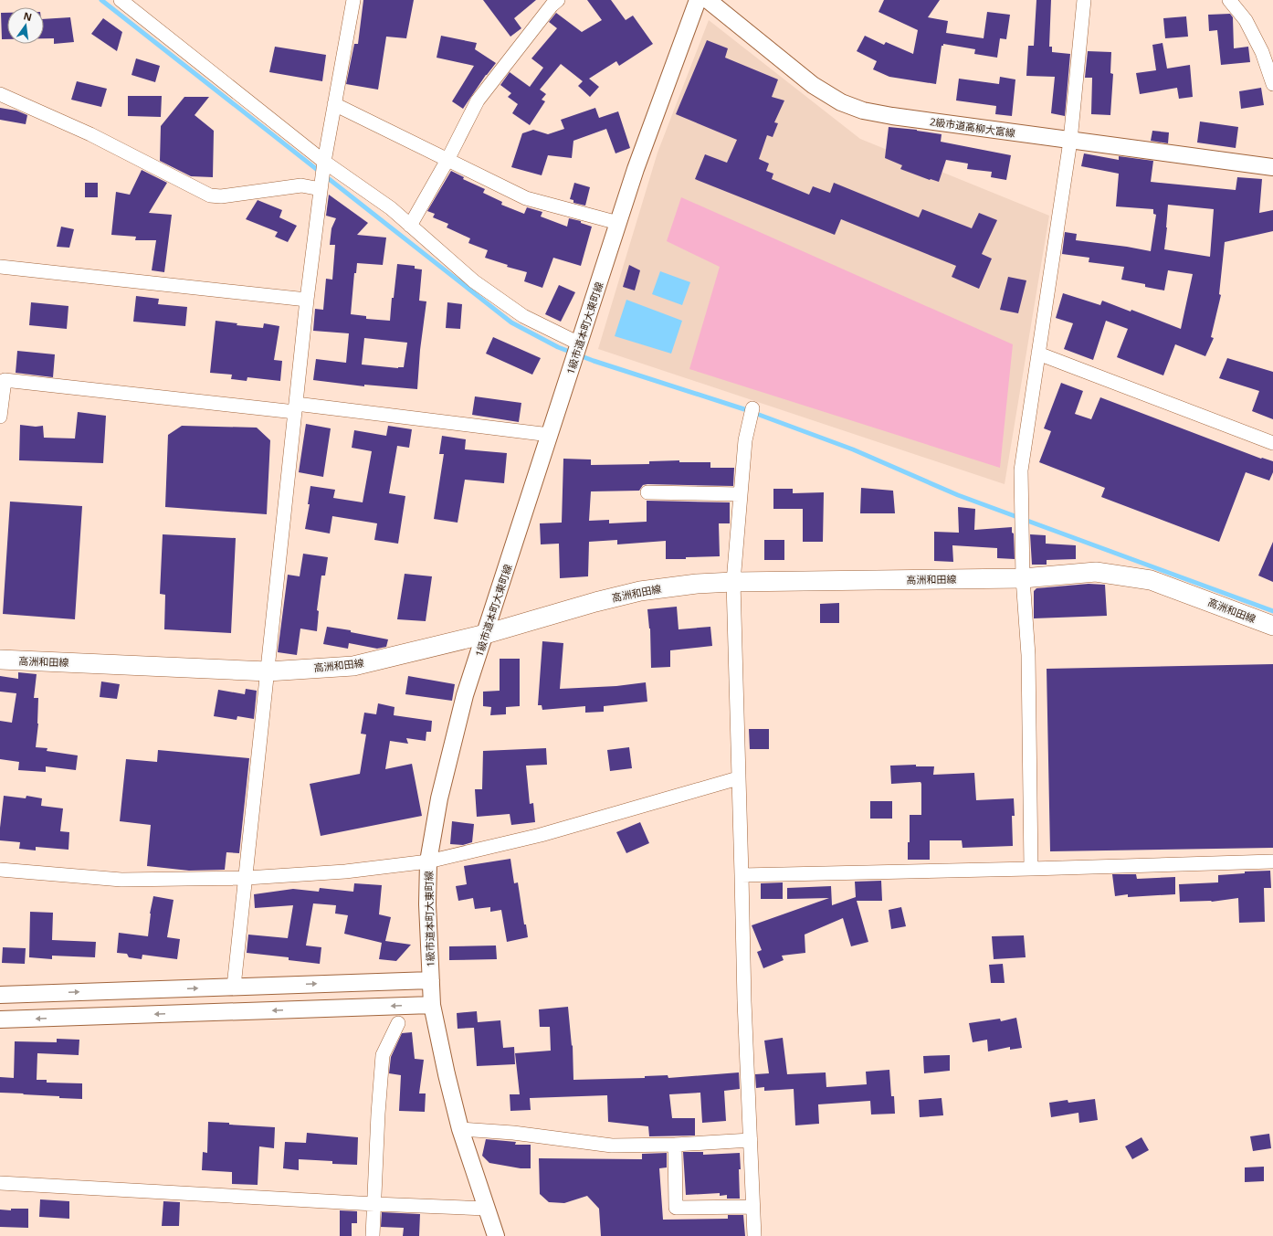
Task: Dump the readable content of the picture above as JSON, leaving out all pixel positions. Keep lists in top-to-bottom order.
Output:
{
  "streets": {
    "main road": ["高洲和田線"],
    "street": ["2級市道高柳大富線", "1級市道本町大東町線"]
  },
  "crossings": [
    ["1級市道本町大東町線", "高洲和田線"]
  ],
  "north": "top"
}
